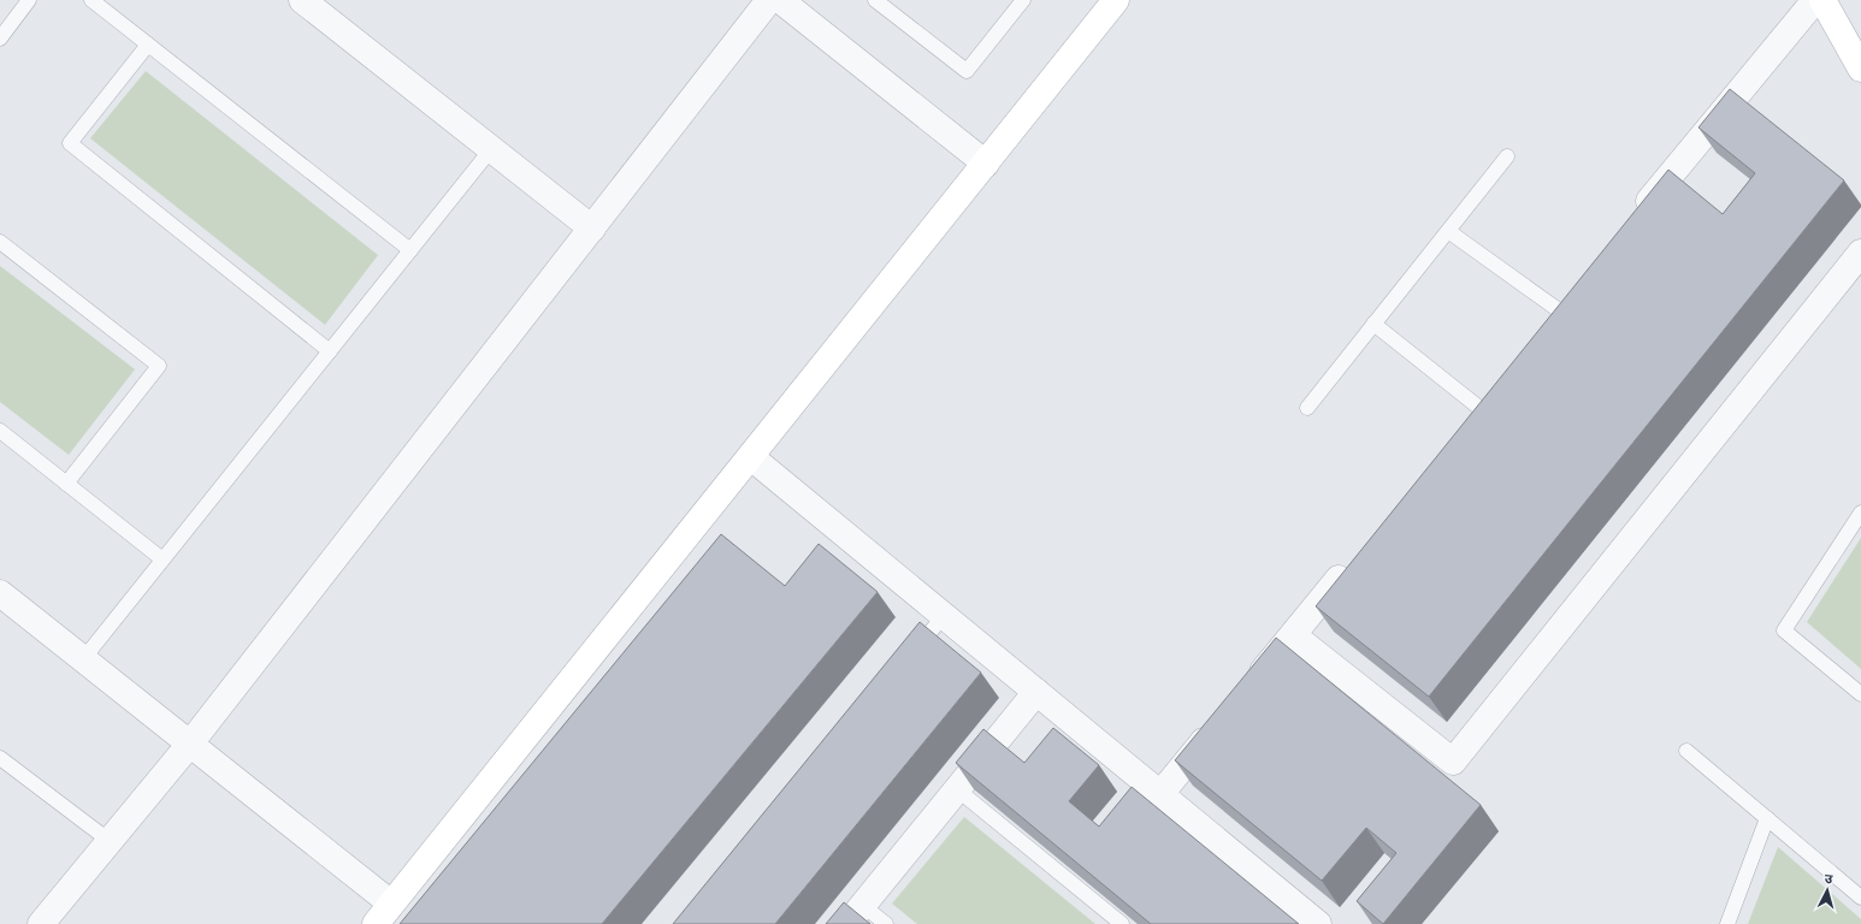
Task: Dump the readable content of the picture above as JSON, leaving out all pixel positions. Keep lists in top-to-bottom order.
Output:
{
  "north": "top"
}
